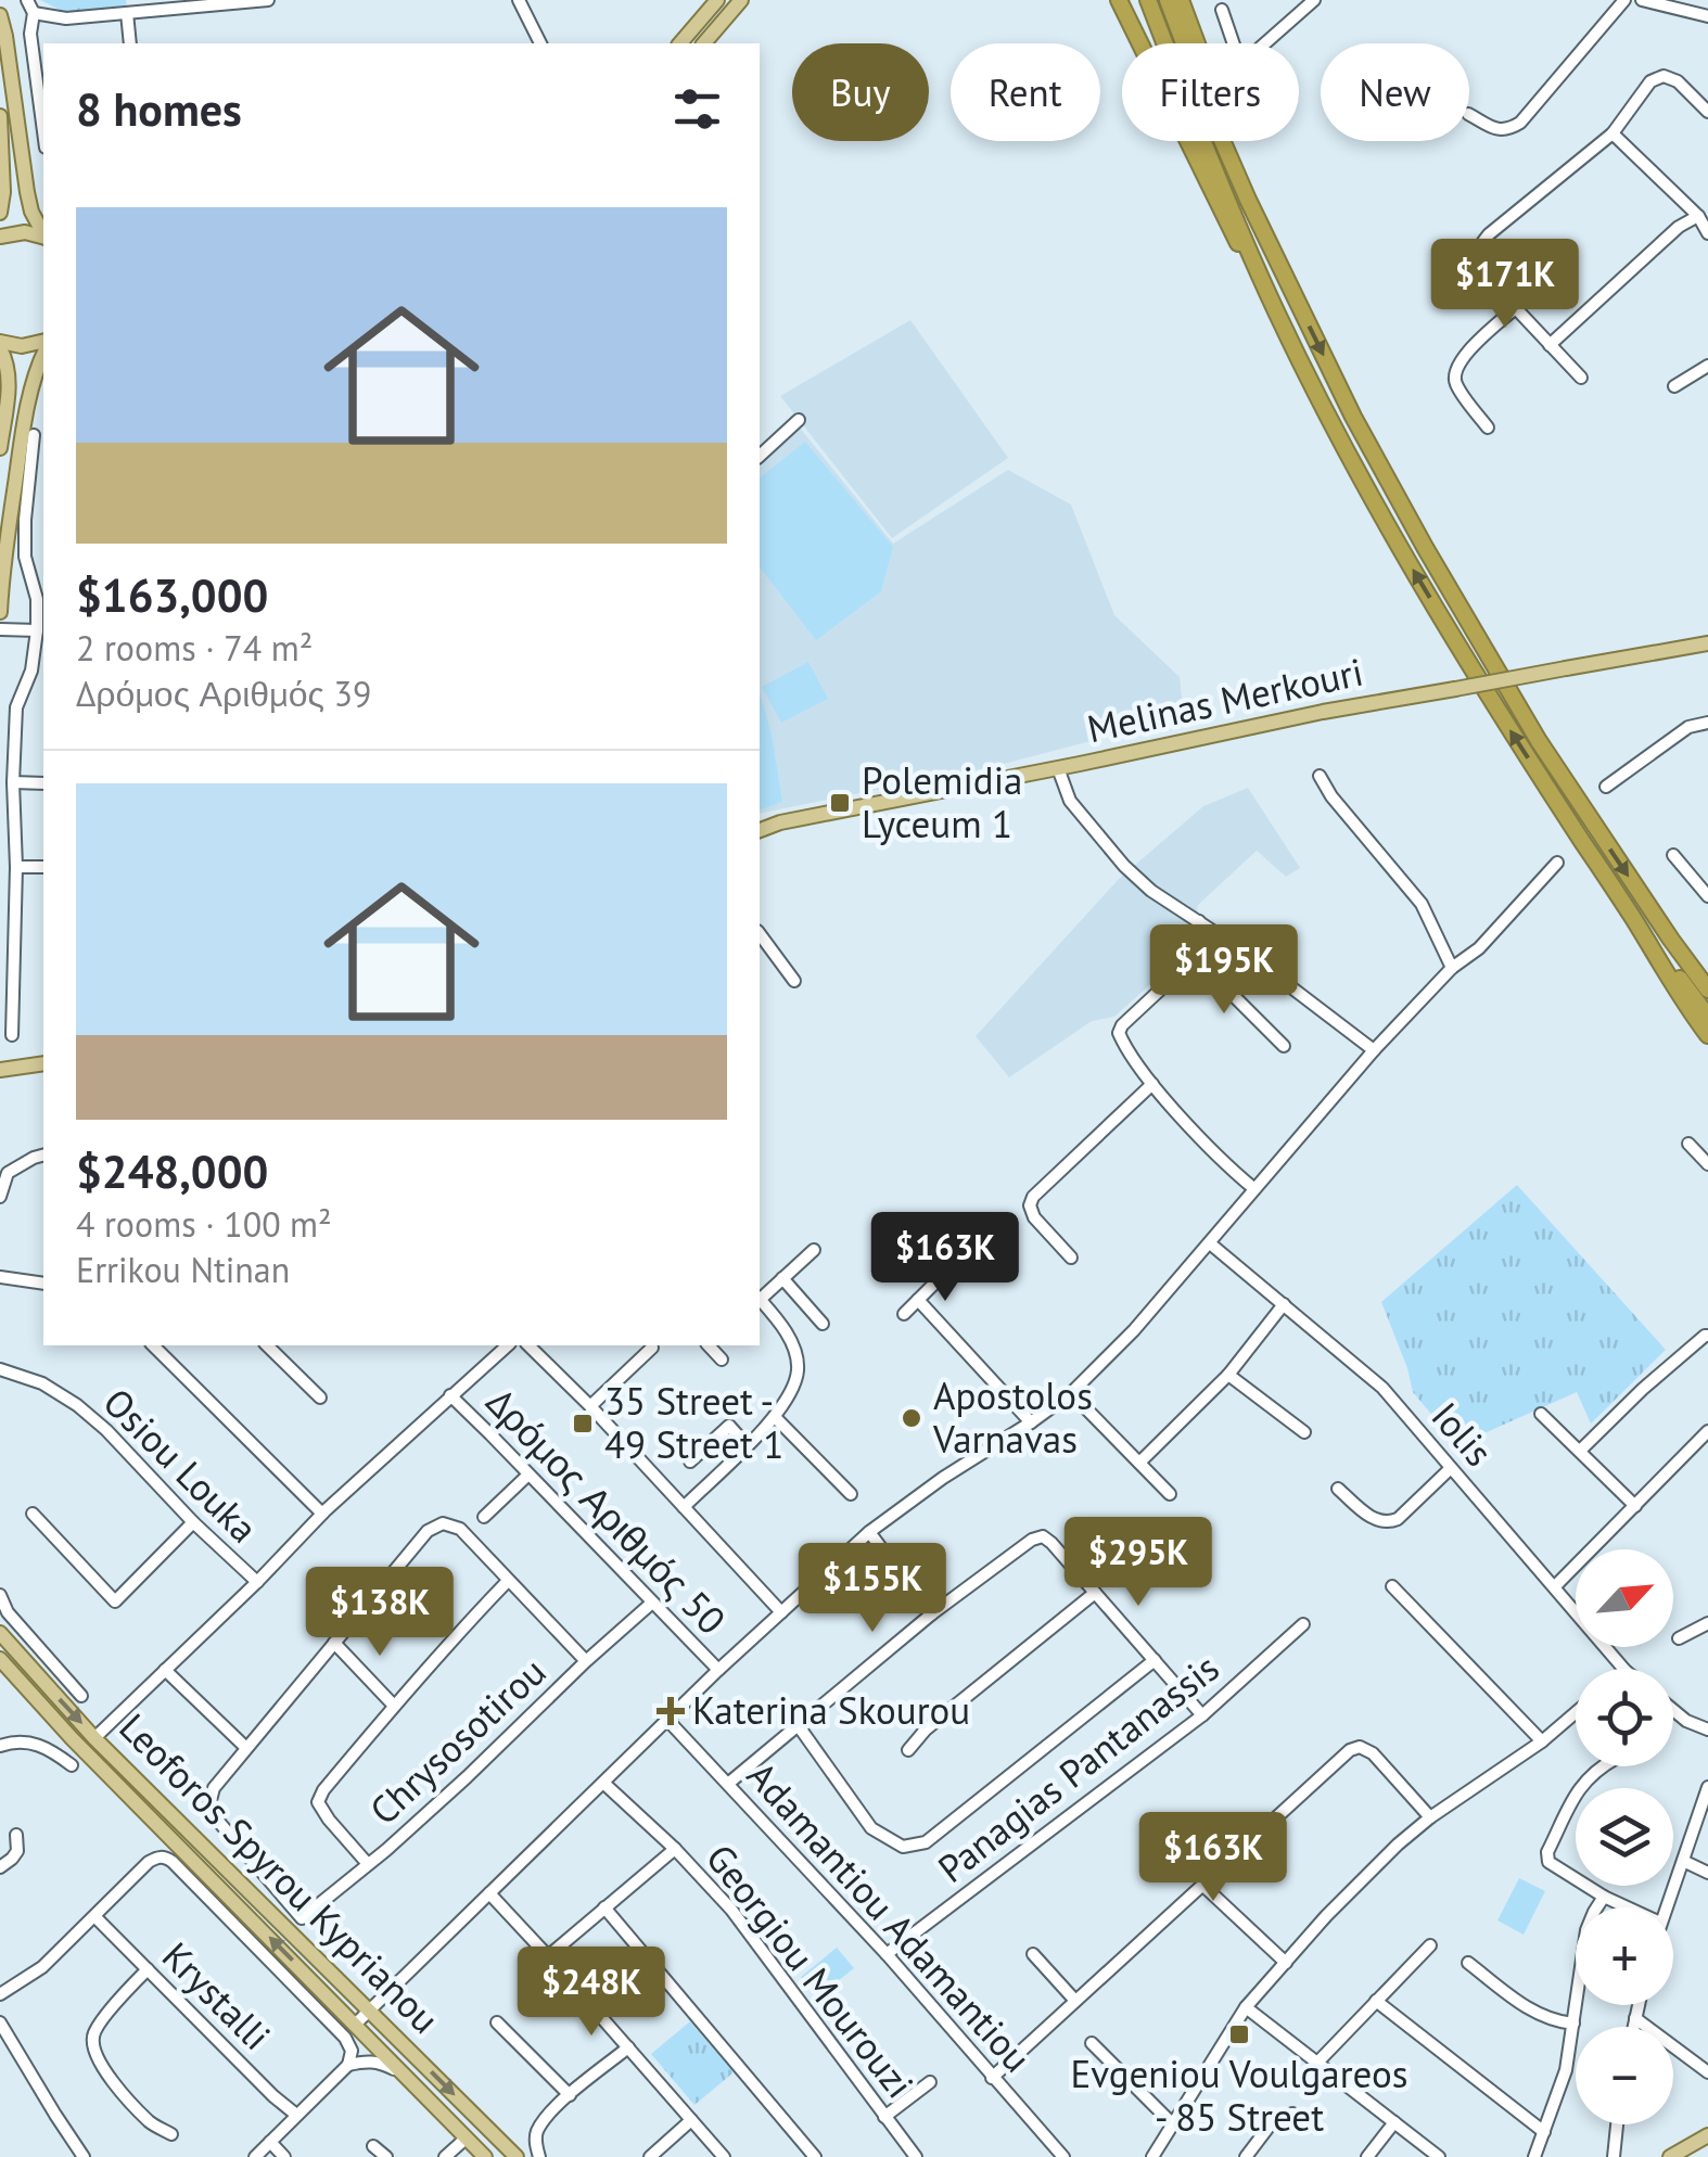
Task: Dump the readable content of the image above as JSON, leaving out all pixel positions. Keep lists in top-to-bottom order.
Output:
{
  "streets": {
    "main road": ["Melinas Merkouri", "Leoforos Spyrou Kyprianou"],
    "street": [
      "Iolis",
      "Osiou Louka",
      "Δρόμος Αριθμός 50",
      "Chrysosotirou",
      "Panagias Pantanassis",
      "Adamantiou Adamantiou",
      "Georgiou Mourouzi",
      "Krystalli"
    ]
  },
  "crossings": [
    ["Δρόμος Αριθμός 50", "Chrysosotirou"],
    ["Panagias Pantanassis", "Adamantiou Adamantiou"]
  ],
  "places": {
    "transit": ["Polemidia Lyceum 1", "35 Street - 49 Street 1", "Evgeniou Voulgareos - 85 Street"],
    "other": ["Apostolos Varnavas"],
    "health": ["Katerina Skourou"]
  },
  "north": "top right",
  "page": {
    "chip": [
      "Buy",
      "Rent",
      "Filters",
      "New"
    ],
    "heading": "8 homes",
    "list": [
      {
        "name": "$163,000",
        "note": "2 rooms · 74 m² · Δρόμος Αριθμός 39"
      },
      {
        "name": "$248,000",
        "note": "4 rooms · 100 m² · Errikou Ntinan"
      }
    ],
    "price": [
      "$171K",
      "$195K",
      "$163K",
      "$295K",
      "$155K",
      "$138K",
      "$163K",
      "$248K"
    ],
    "map_buttons": ["+", "−"]
  }
}
